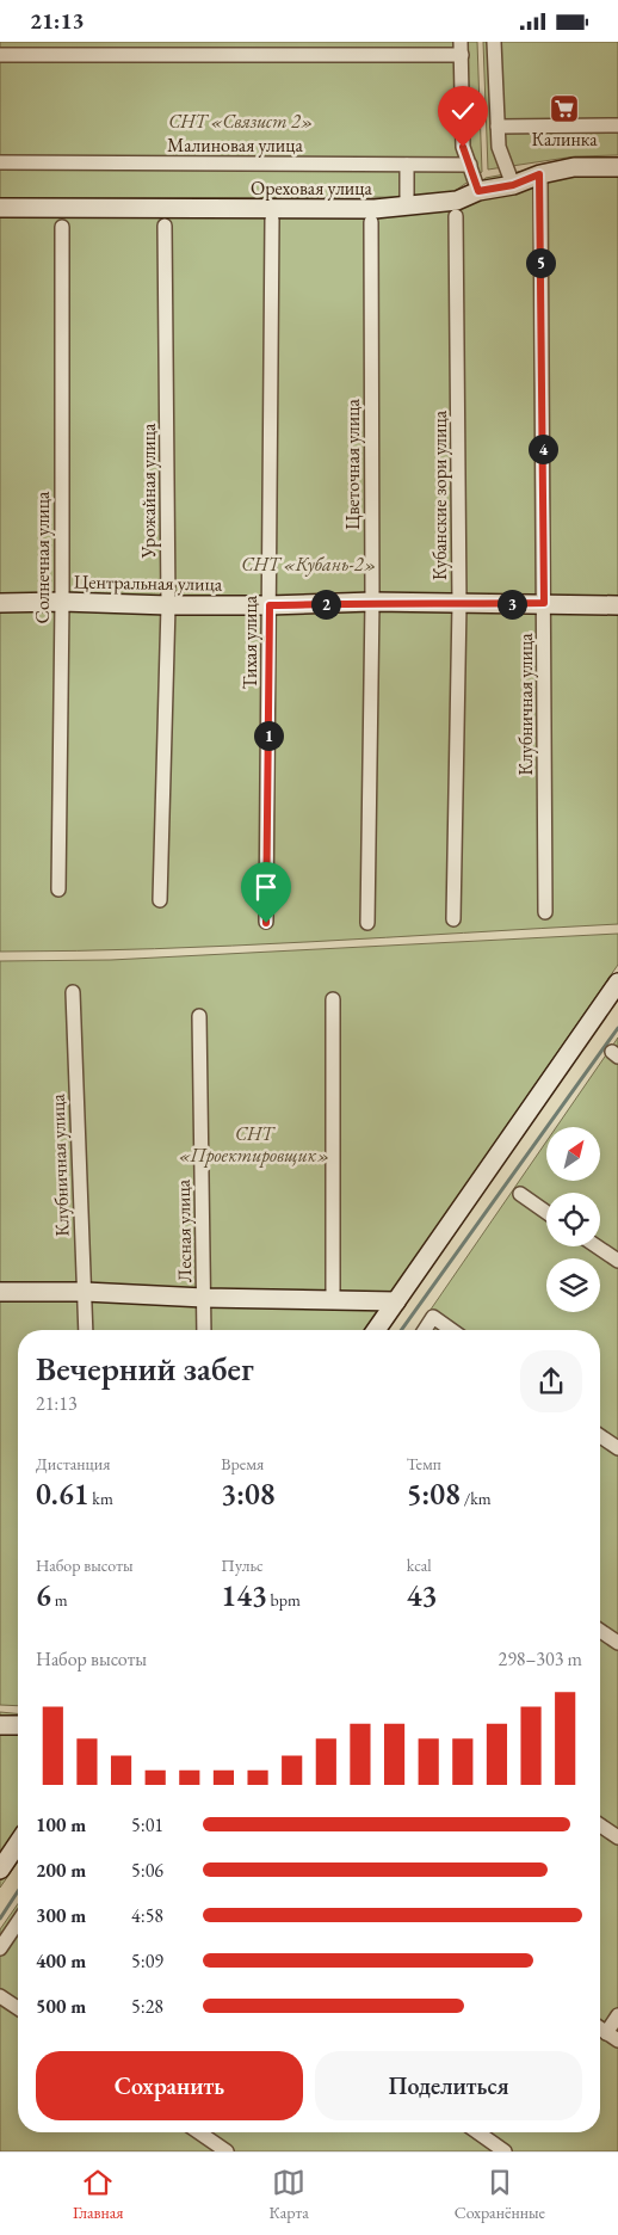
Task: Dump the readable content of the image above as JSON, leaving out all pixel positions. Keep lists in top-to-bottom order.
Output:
{
  "streets": {
    "street": [
      "Малиновая улица",
      "Ореховая улица",
      "Цветочная улица",
      "Урожайная улица",
      "Кубанские зори улица",
      "Солнечная улица",
      "Центральная улица",
      "Тихая улица",
      "Клубничная улица",
      "Лесная улица"
    ]
  },
  "crossings": [
    ["Ореховая улица", "Клубничная улица"],
    ["Цветочная улица", "Центральная улица"],
    ["Урожайная улица", "Центральная улица"],
    ["Кубанские зори улица", "Центральная улица"],
    ["Солнечная улица", "Центральная улица"],
    ["Центральная улица", "Тихая улица"],
    ["Центральная улица", "Клубничная улица"]
  ],
  "parks": ["СНТ «Связист 2»", "СНТ «Кубань-2»", "СНТ «Проектировщик»"],
  "places": {
    "supermarket": ["Калинка"]
  },
  "north": "top right",
  "page": {
    "status": "21:13",
    "pins": [
      "5",
      "4",
      "2",
      "3",
      "1"
    ],
    "heading": ["Вечерний забег", "21:13"],
    "stats": [
      ["Дистанция", "0.61 km"],
      ["Время", "3:08"],
      ["Темп", "5:08 /km"],
      ["Набор высоты", "6 m"],
      ["Пульс", "143 bpm"],
      ["kcal", "43"]
    ],
    "chart": ["Набор высоты", "298–303 m"],
    "list": [
      {
        "name": "100 m",
        "note": "5:01"
      },
      {
        "name": "200 m",
        "note": "5:06"
      },
      {
        "name": "300 m",
        "note": "4:58"
      },
      {
        "name": "400 m",
        "note": "5:09"
      },
      {
        "name": "500 m",
        "note": "5:28"
      }
    ],
    "buttons": ["Сохранить", "Поделиться"],
    "tabs": ["Главная", "Карта", "Сохранённые"]
  }
}
